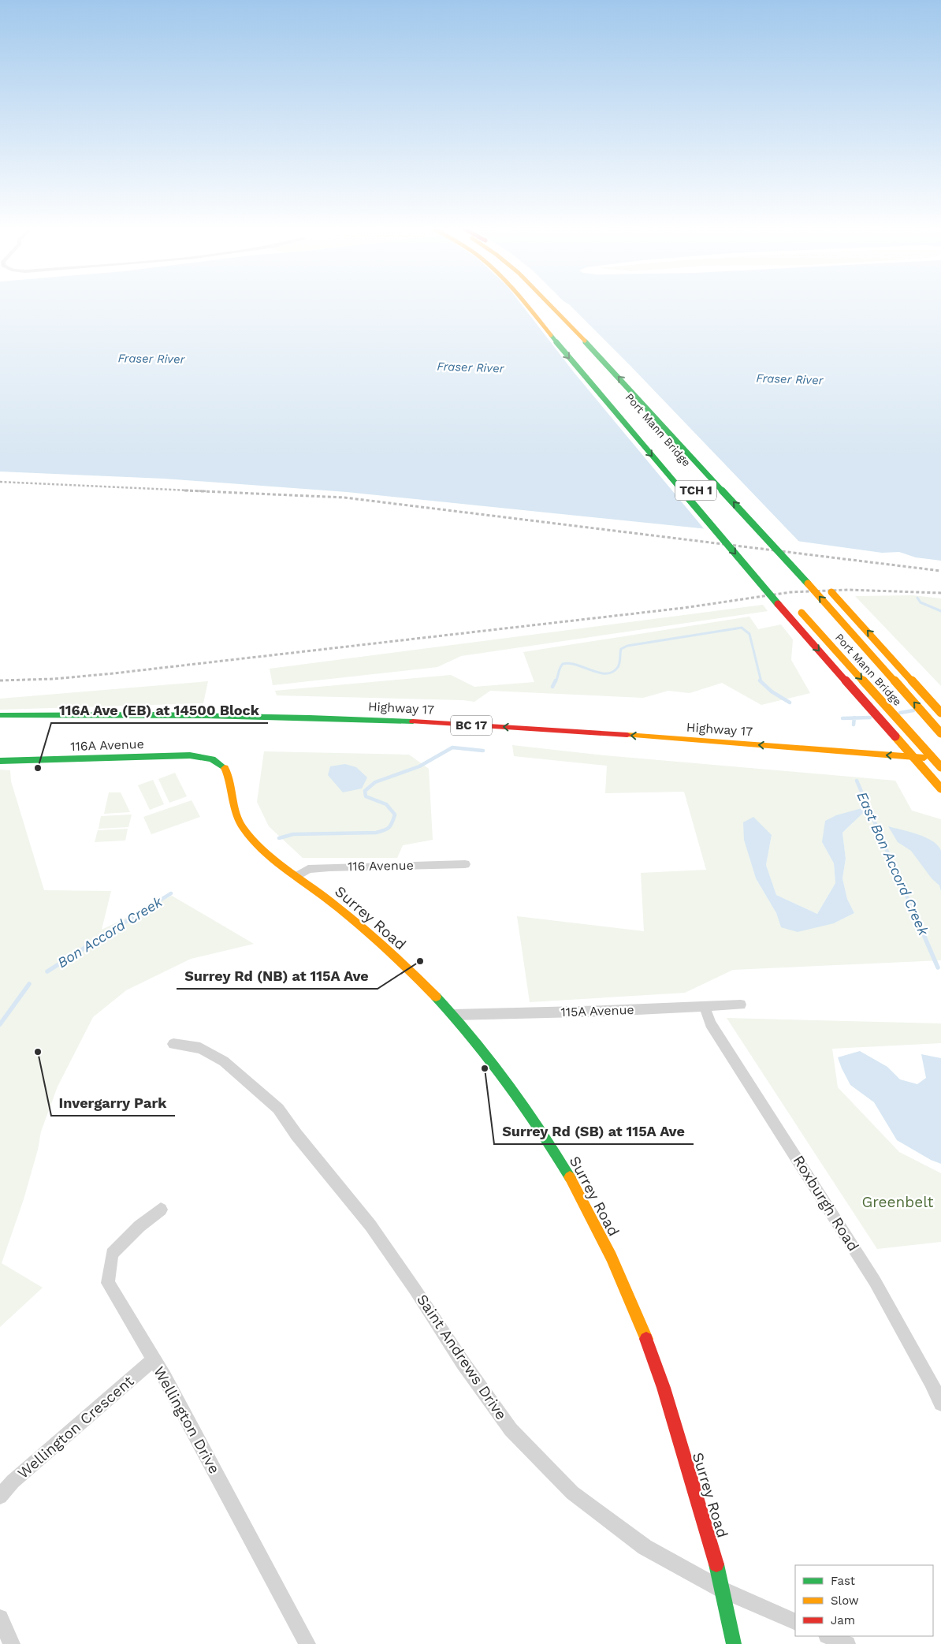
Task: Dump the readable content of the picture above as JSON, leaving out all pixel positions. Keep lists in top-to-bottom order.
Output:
{
  "streets": {
    "main road": [
      "Port Mann Bridge",
      "TCH 1",
      "Highway 17",
      "BC 17",
      "116A Avenue",
      "Surrey Road"
    ],
    "street": [
      "116 Avenue",
      "115A Avenue",
      "Roxburgh Road",
      "Saint Andrews Drive",
      "Wellington Drive",
      "Wellington Crescent"
    ]
  },
  "crossings": [
    ["116A Avenue", "Surrey Road"],
    ["116 Avenue", "Surrey Road"],
    ["Surrey Road", "115A Avenue"],
    ["Surrey Road", "Saint Andrews Drive"],
    ["115A Avenue", "Roxburgh Road"],
    ["Wellington Drive", "Wellington Crescent"]
  ],
  "one_way": ["Highway 17"],
  "water": ["Fraser River", "East Bon Accord Creek", "Bon Accord Creek"],
  "parks": ["Greenbelt"],
  "places": [
    "116A Ave (EB) at 14500 Block",
    "Surrey Rd (NB) at 115A Ave",
    "Invergarry Park",
    "Surrey Rd (SB) at 115A Ave"
  ],
  "legend": ["Fast", "Slow", "Jam"]
}
